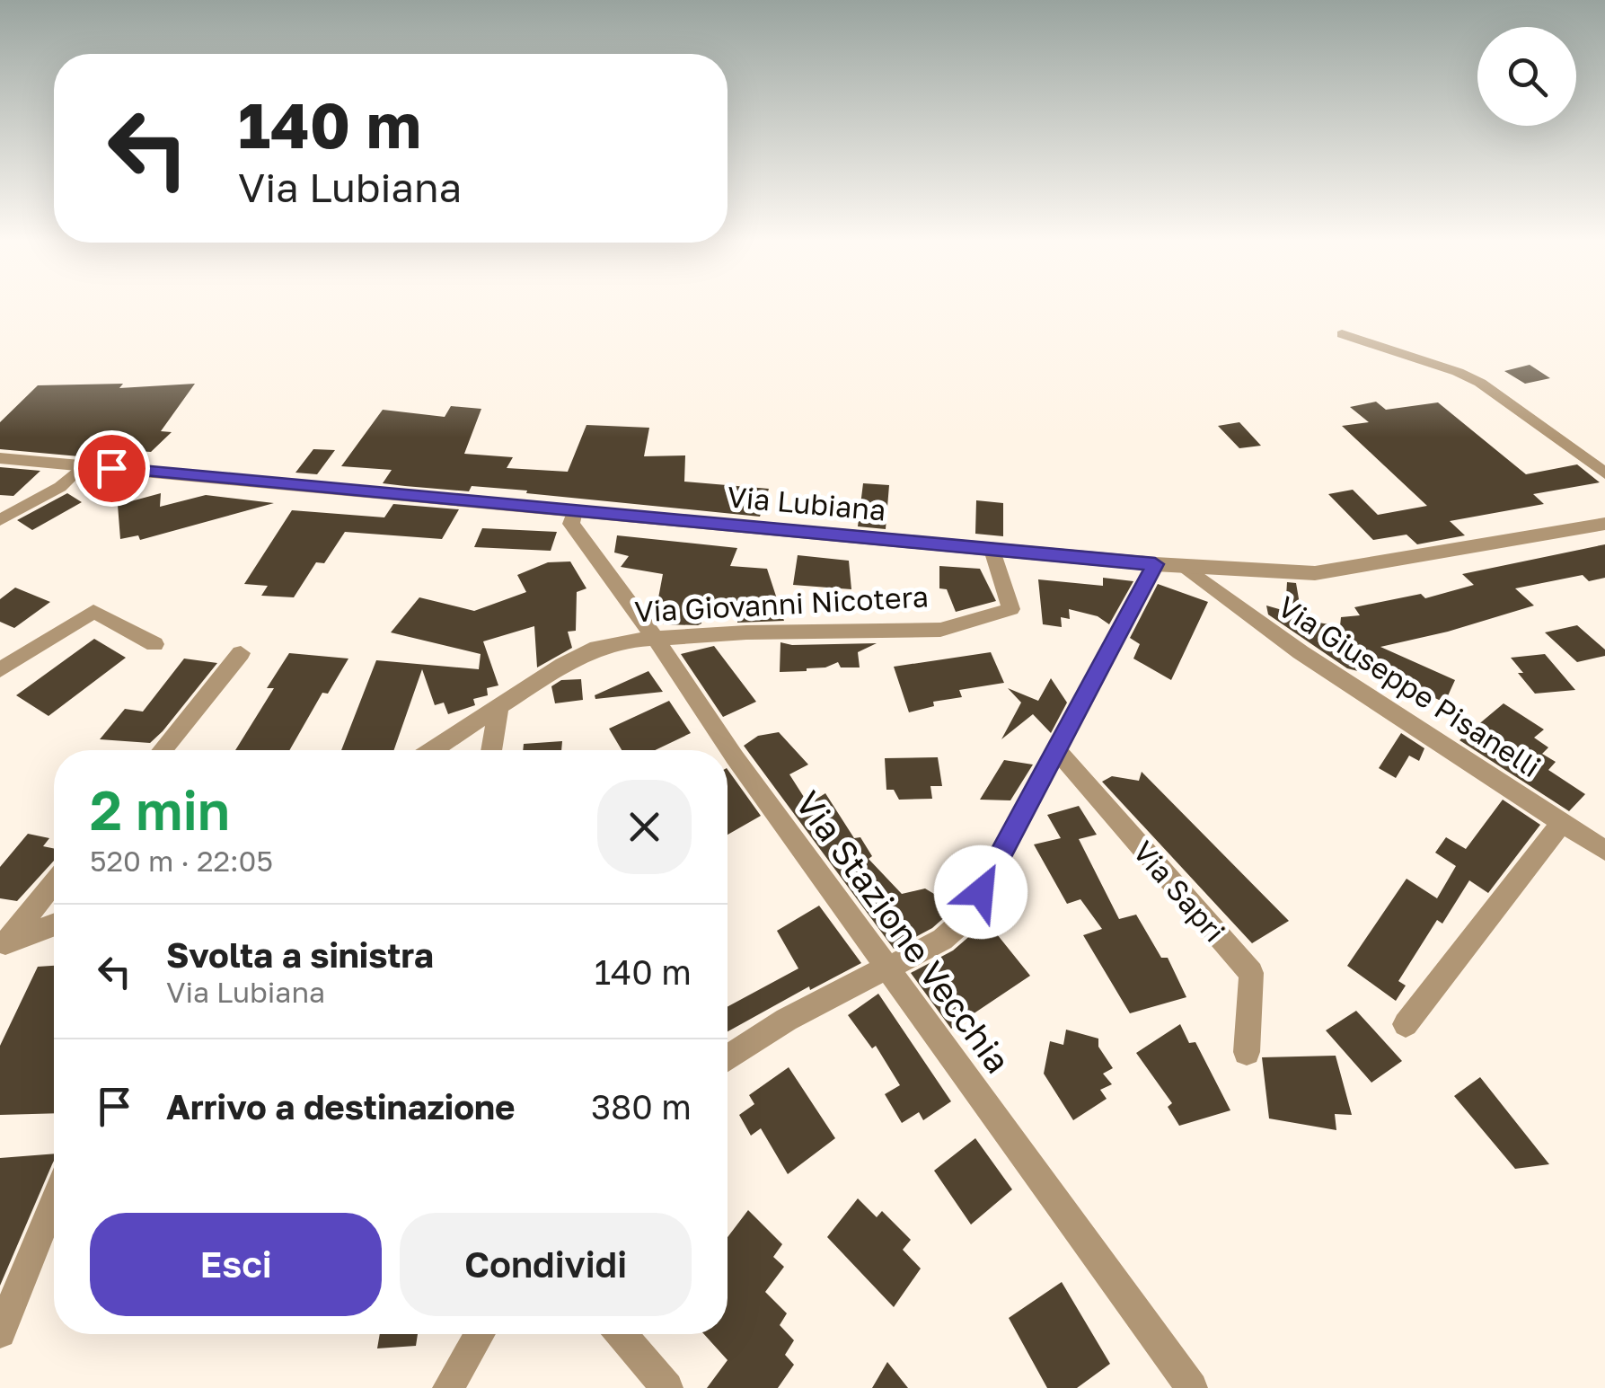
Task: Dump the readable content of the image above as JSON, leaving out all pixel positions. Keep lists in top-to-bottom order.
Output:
{
  "streets": {
    "street": [
      "Via Lubiana",
      "Via Giovanni Nicotera",
      "Via Giuseppe Pisanelli",
      "Via Sapri",
      "Via Stazione Vecchia"
    ]
  },
  "crossings": [
    ["Via Lubiana", "Via Giovanni Nicotera"],
    ["Via Lubiana", "Via Giuseppe Pisanelli"],
    ["Via Lubiana", "Via Stazione Vecchia"],
    ["Via Giovanni Nicotera", "Via Stazione Vecchia"]
  ],
  "page": {
    "turn": ["140 m", "Via Lubiana"],
    "heading": ["2 min", "520 m · 22:05"],
    "list": [
      {
        "name": "Svolta a sinistra",
        "note": "Via Lubiana",
        "value": "140 m"
      },
      {
        "name": "Arrivo a destinazione",
        "value": "380 m"
      }
    ],
    "buttons": ["Esci", "Condividi"]
  }
}
